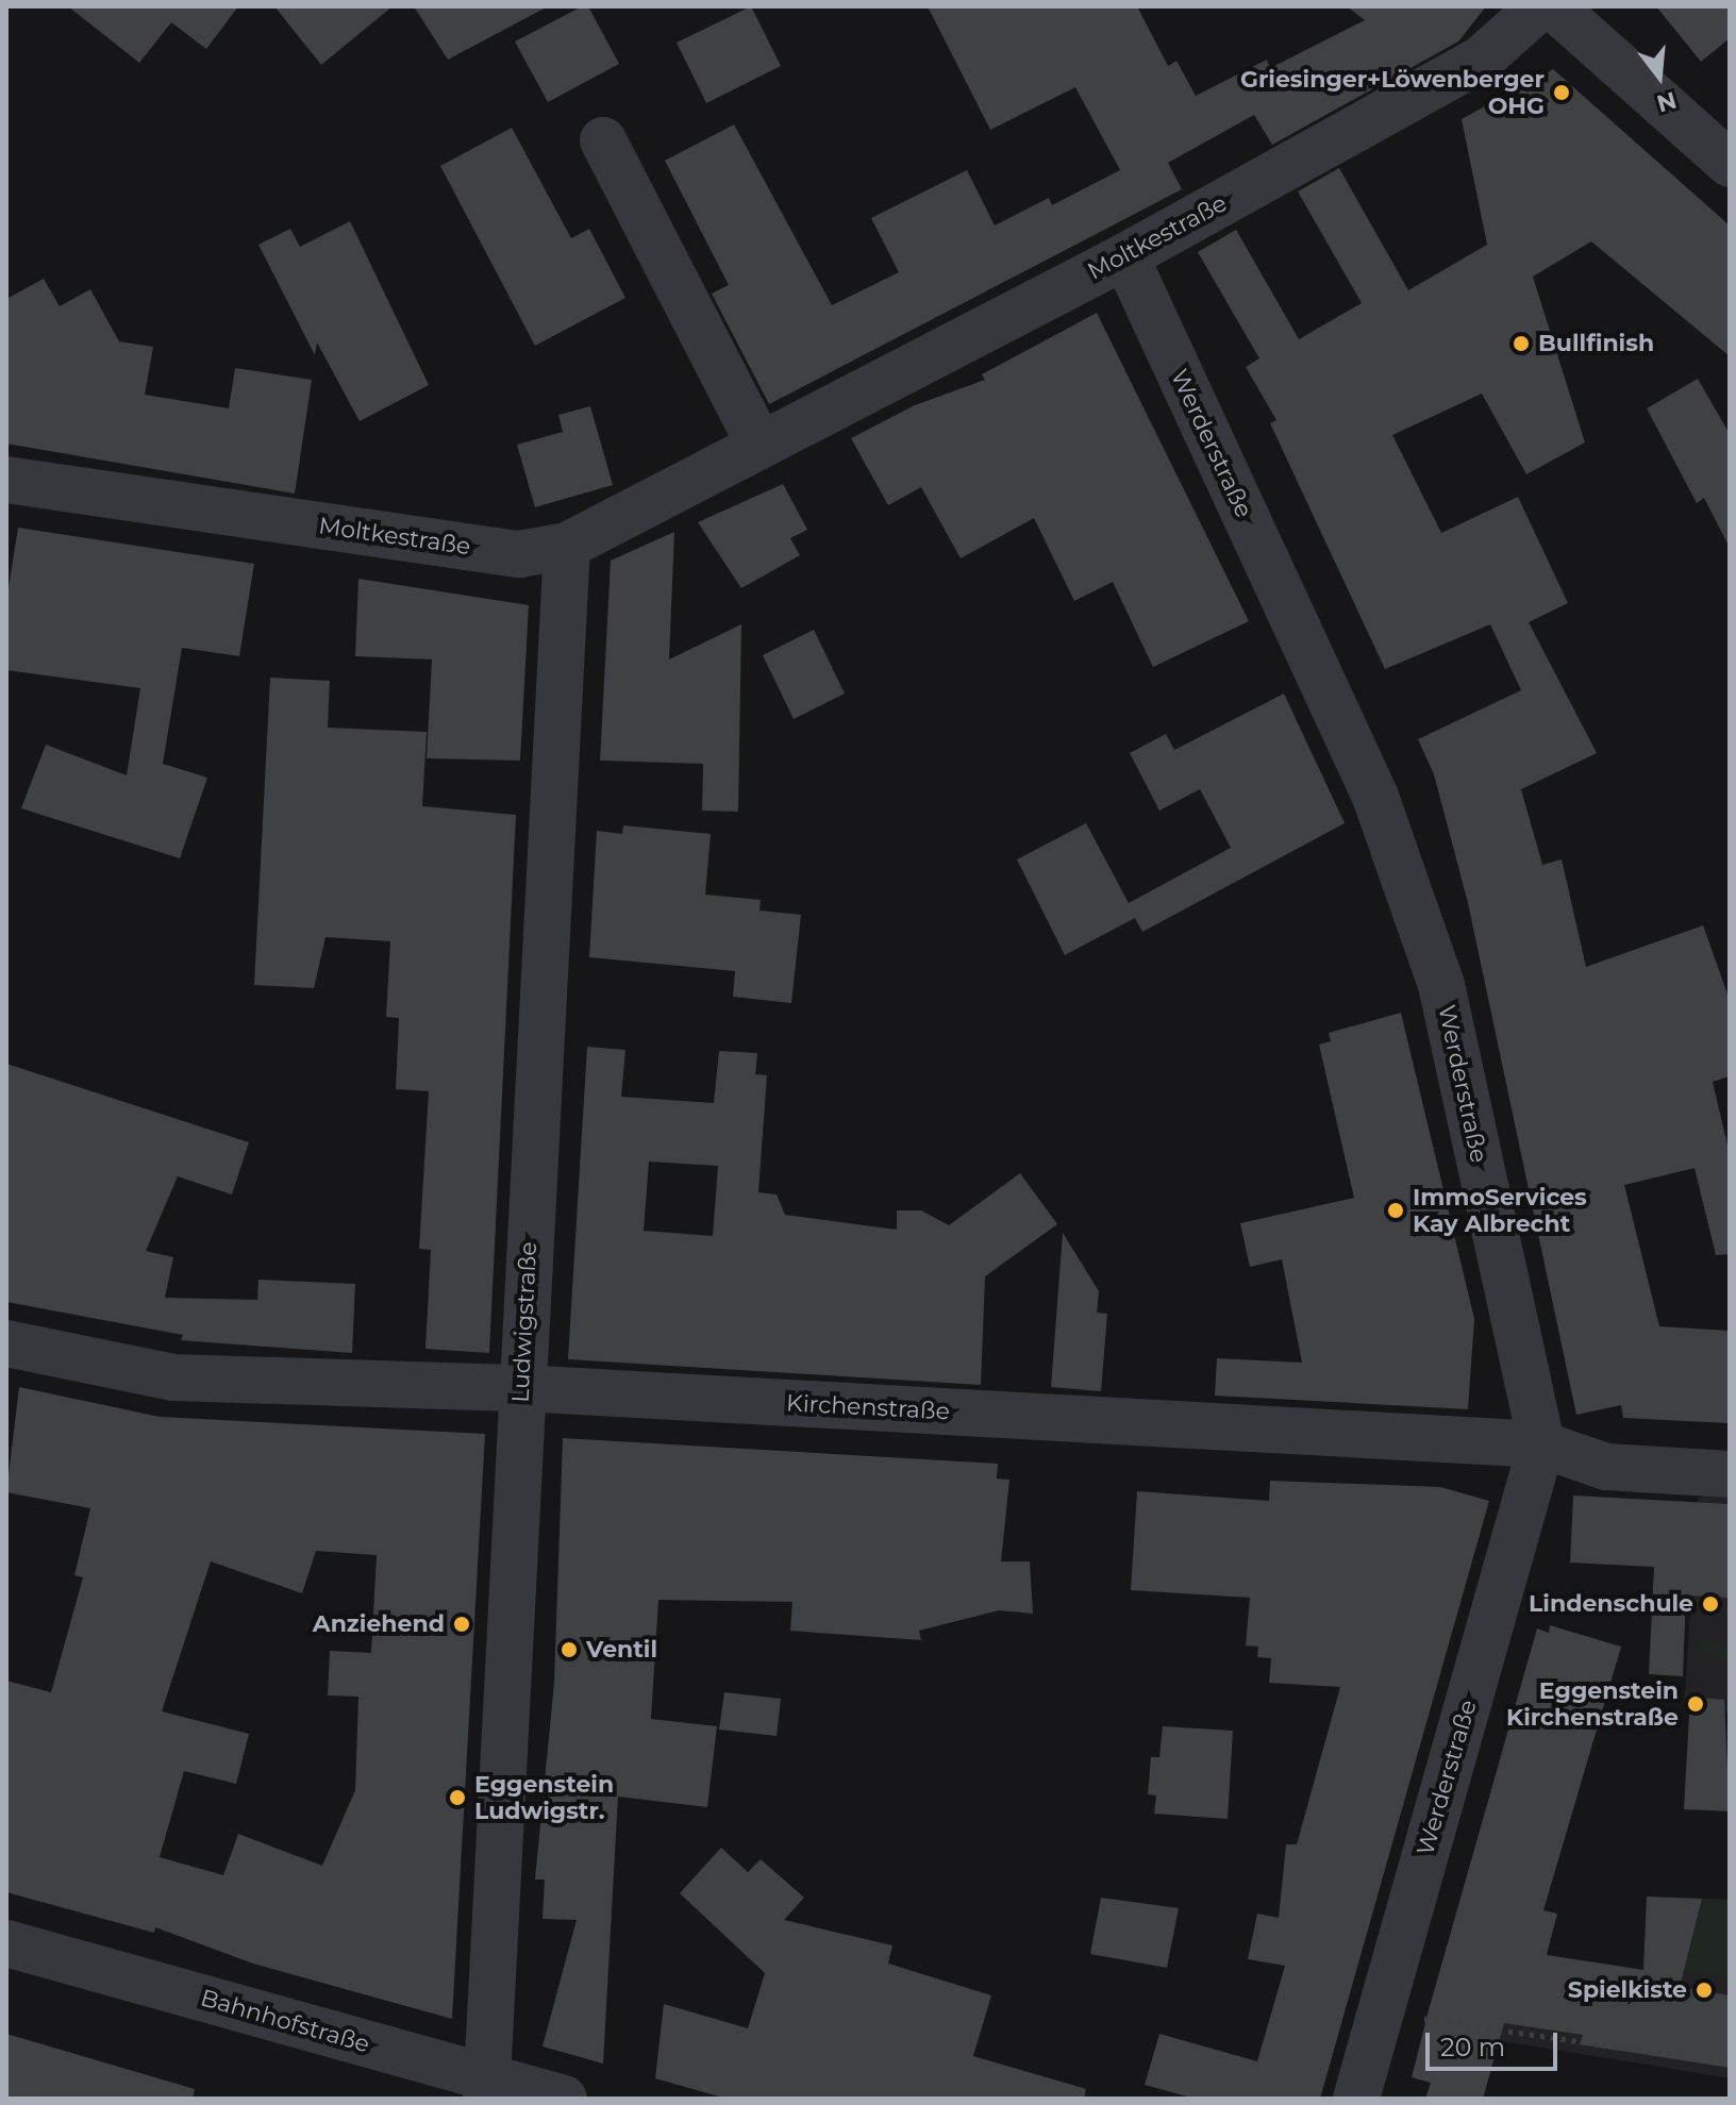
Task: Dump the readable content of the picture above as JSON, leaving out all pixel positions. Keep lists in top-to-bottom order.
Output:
{
  "streets": {
    "street": [
      "Moltkestraße",
      "Werderstraße",
      "Ludwigstraße",
      "Kirchenstraße",
      "Bahnhofstraße"
    ]
  },
  "crossings": [
    ["Moltkestraße", "Werderstraße"],
    ["Moltkestraße", "Ludwigstraße"],
    ["Werderstraße", "Kirchenstraße"],
    ["Ludwigstraße", "Kirchenstraße"],
    ["Ludwigstraße", "Bahnhofstraße"]
  ],
  "places": [
    "Griesinger+Löwenberger OHG",
    "Bullfinish",
    "ImmoServices Kay Albrecht",
    "Lindenschule",
    "Anziehend",
    "Ventil",
    "Eggenstein Kirchenstraße",
    "Eggenstein Ludwigstr.",
    "Spielkiste"
  ],
  "scale_bar": "20 m",
  "north": "bottom"
}
